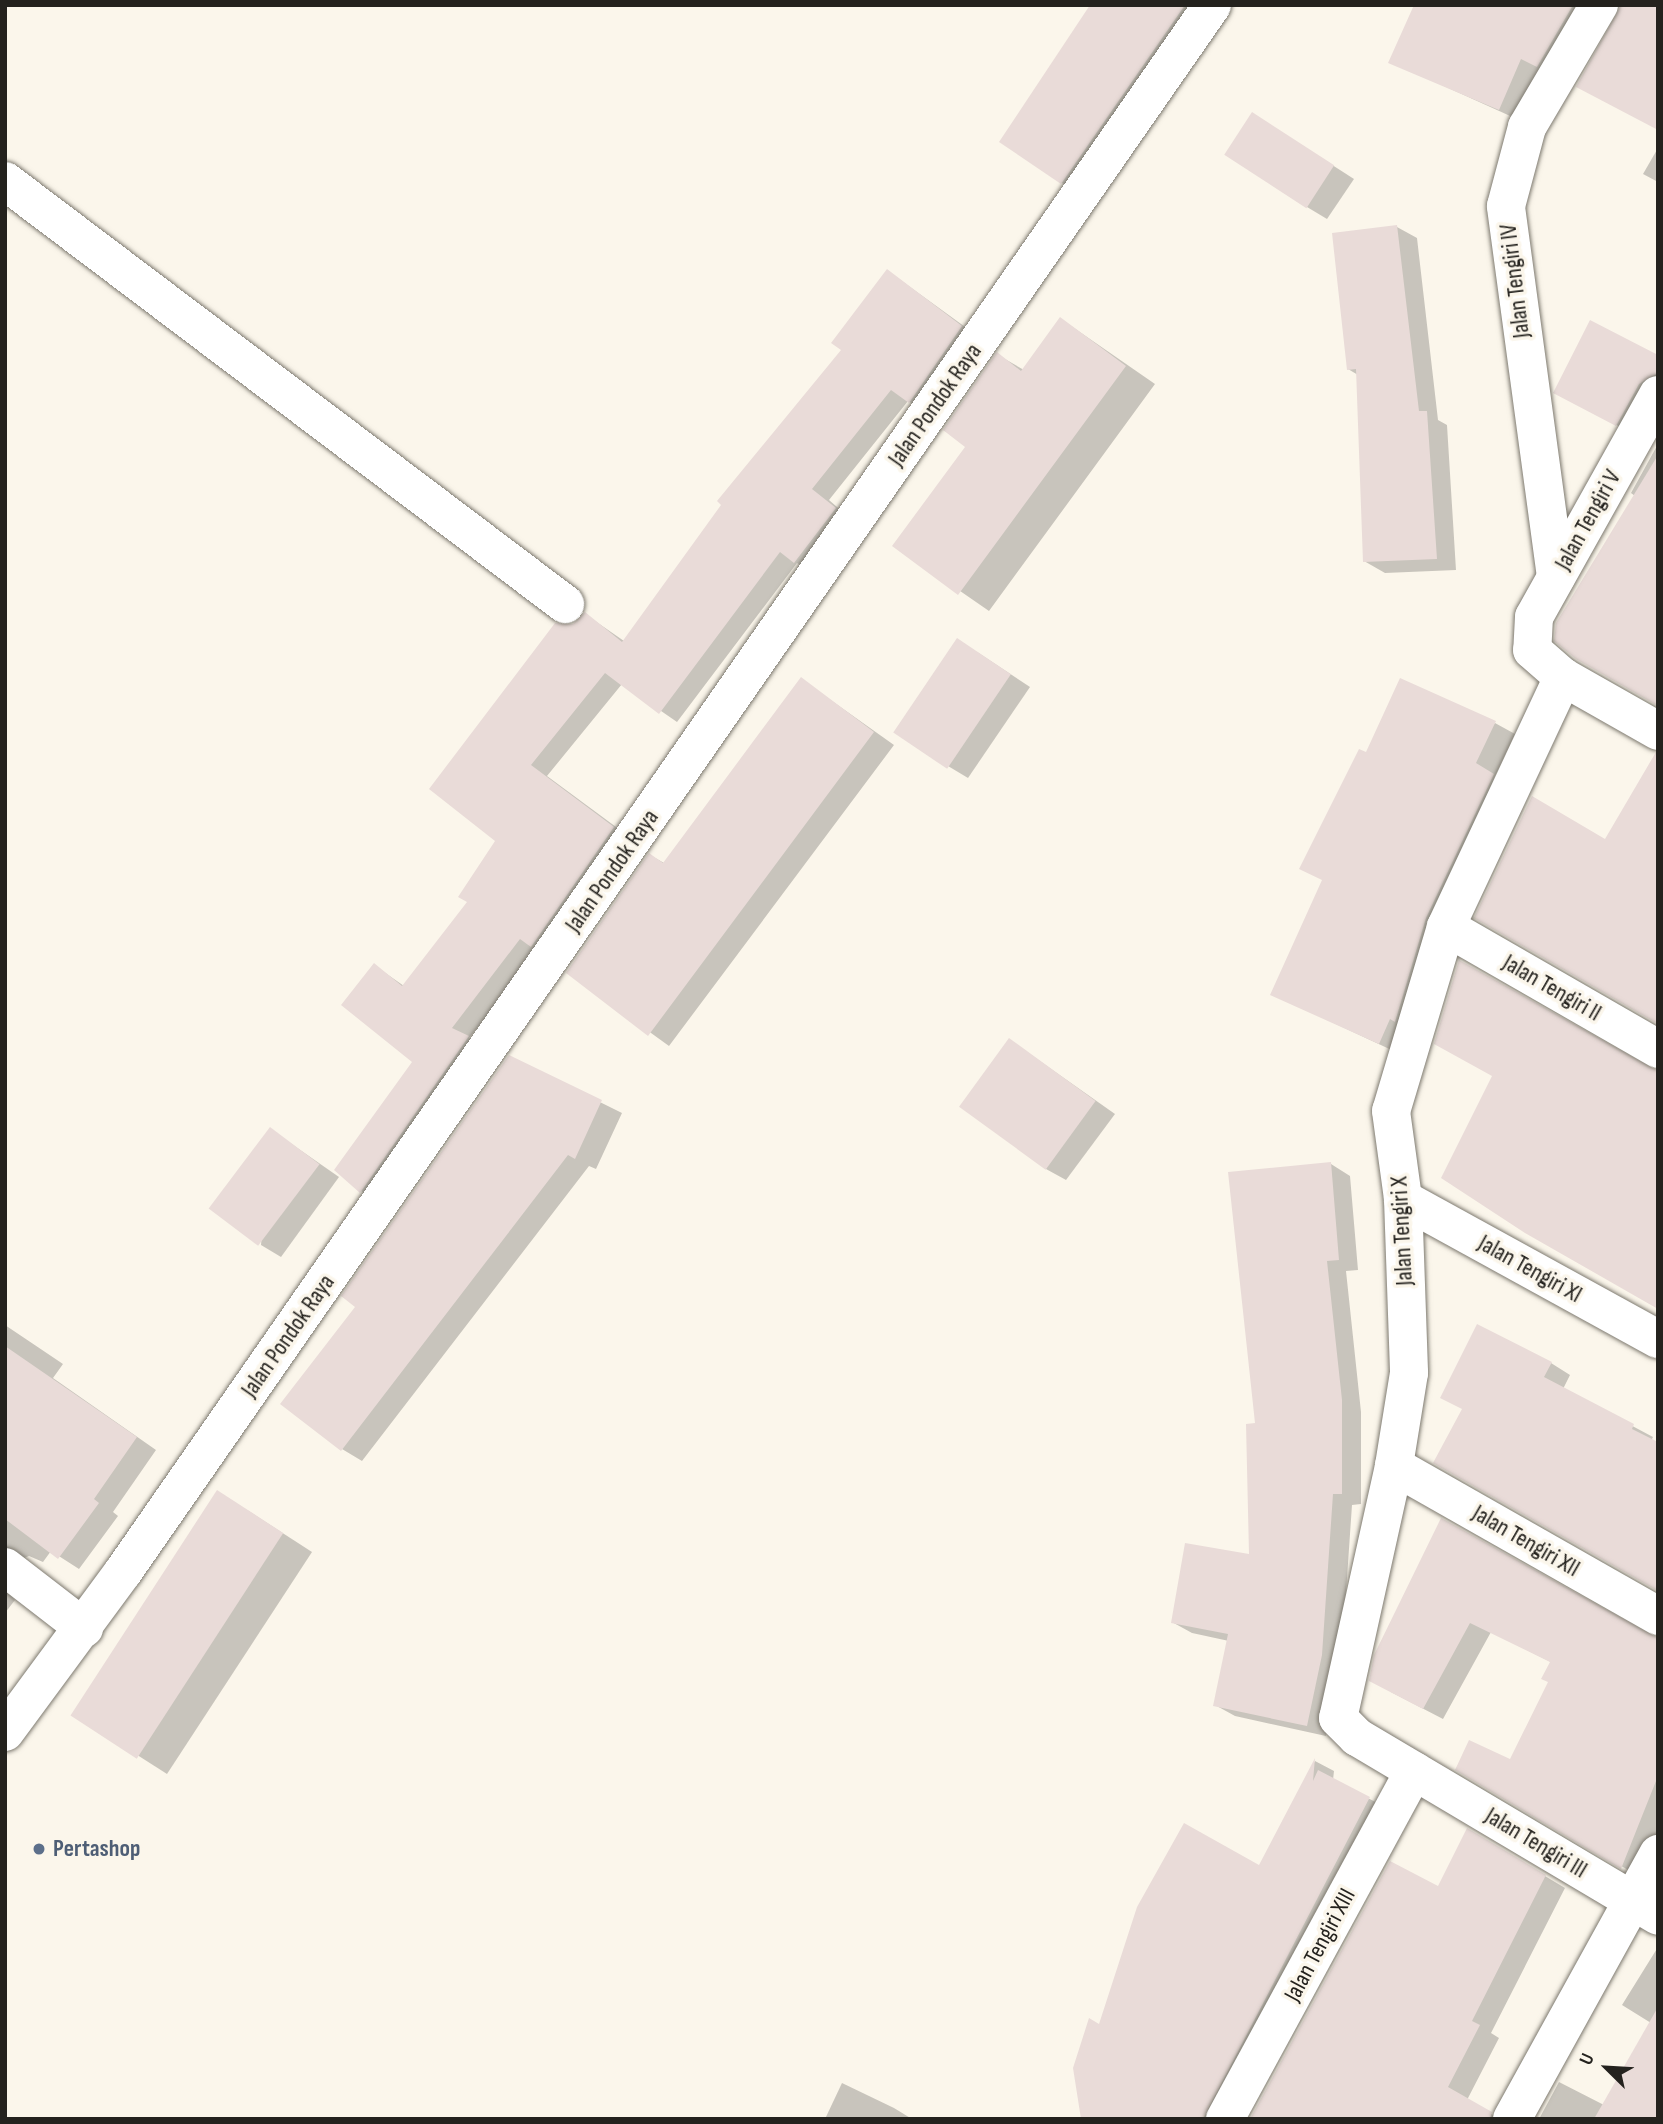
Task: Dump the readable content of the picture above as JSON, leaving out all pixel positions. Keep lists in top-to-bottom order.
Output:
{
  "streets": {
    "street": [
      "Jalan Tengiri IV",
      "Jalan Pondok Raya",
      "Jalan Tengiri V",
      "Jalan Tengiri II",
      "Jalan Tengiri X",
      "Jalan Tengiri XI",
      "Jalan Tengiri XII",
      "Jalan Tengiri III",
      "Jalan Tengiri XIII"
    ]
  },
  "crossings": [
    ["Jalan Tengiri IV", "Jalan Tengiri V"],
    ["Jalan Tengiri V", "Jalan Tengiri X"],
    ["Jalan Tengiri II", "Jalan Tengiri X"],
    ["Jalan Tengiri X", "Jalan Tengiri XI"],
    ["Jalan Tengiri X", "Jalan Tengiri XII"],
    ["Jalan Tengiri X", "Jalan Tengiri III"],
    ["Jalan Tengiri X", "Jalan Tengiri XIII"],
    ["Jalan Tengiri III", "Jalan Tengiri XIII"]
  ],
  "places": ["Pertashop"],
  "north": "top left"
}
